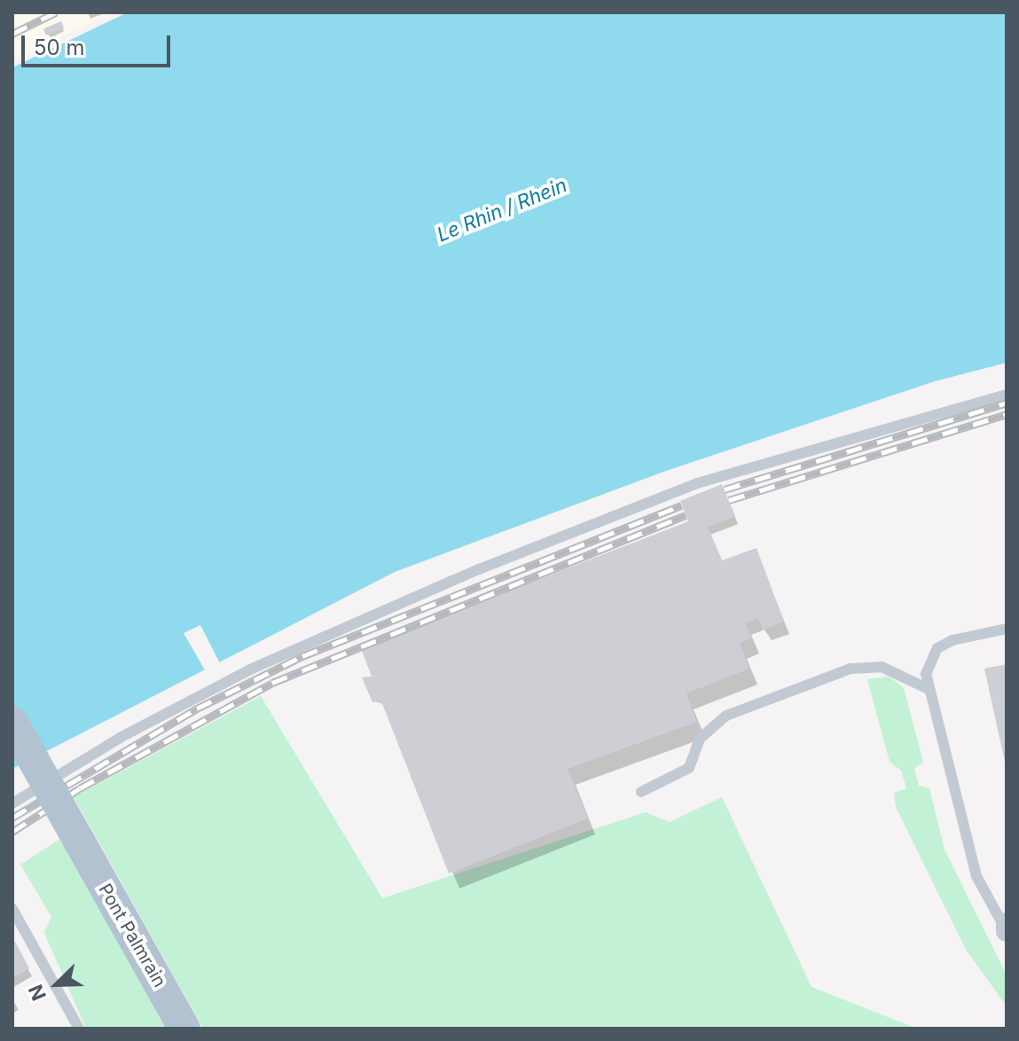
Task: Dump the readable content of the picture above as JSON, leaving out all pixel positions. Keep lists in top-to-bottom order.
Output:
{
  "streets": {
    "main road": ["Pont Palmrain"]
  },
  "water": ["Le Rhin / Rhein"],
  "scale_bar": "50 m",
  "north": "bottom left"
}
